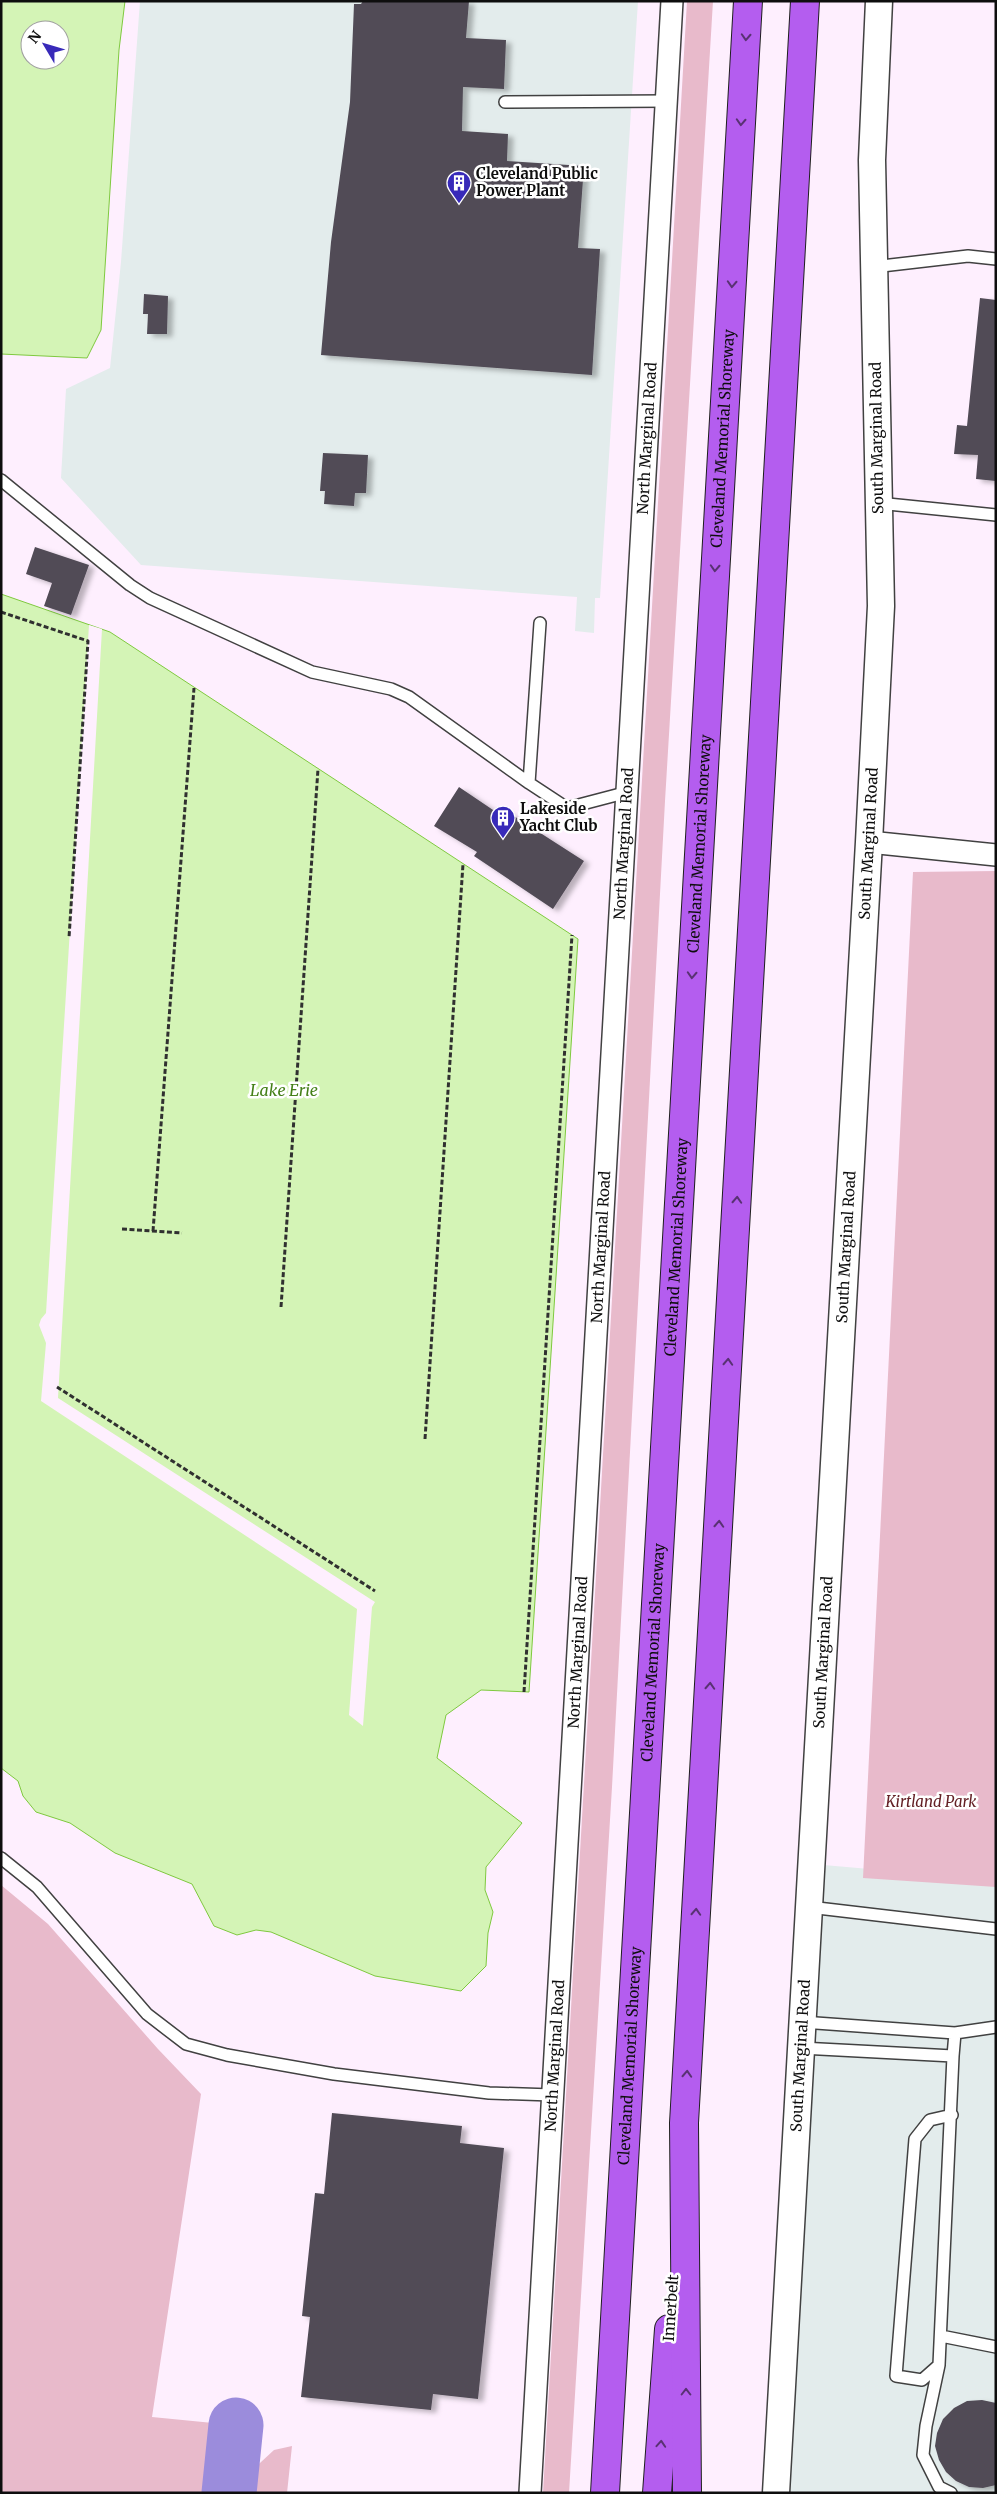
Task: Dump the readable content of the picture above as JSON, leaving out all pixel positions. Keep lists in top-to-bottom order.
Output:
{
  "streets": {
    "highway": ["Cleveland Memorial Shoreway", "Innerbelt"],
    "street": ["North Marginal Road", "South Marginal Road"]
  },
  "water": ["Lake Erie"],
  "parks": ["Kirtland Park"],
  "places": {
    "building": ["Cleveland Public Power Plant", "Lakeside Yacht Club"]
  },
  "north": "top left"
}
